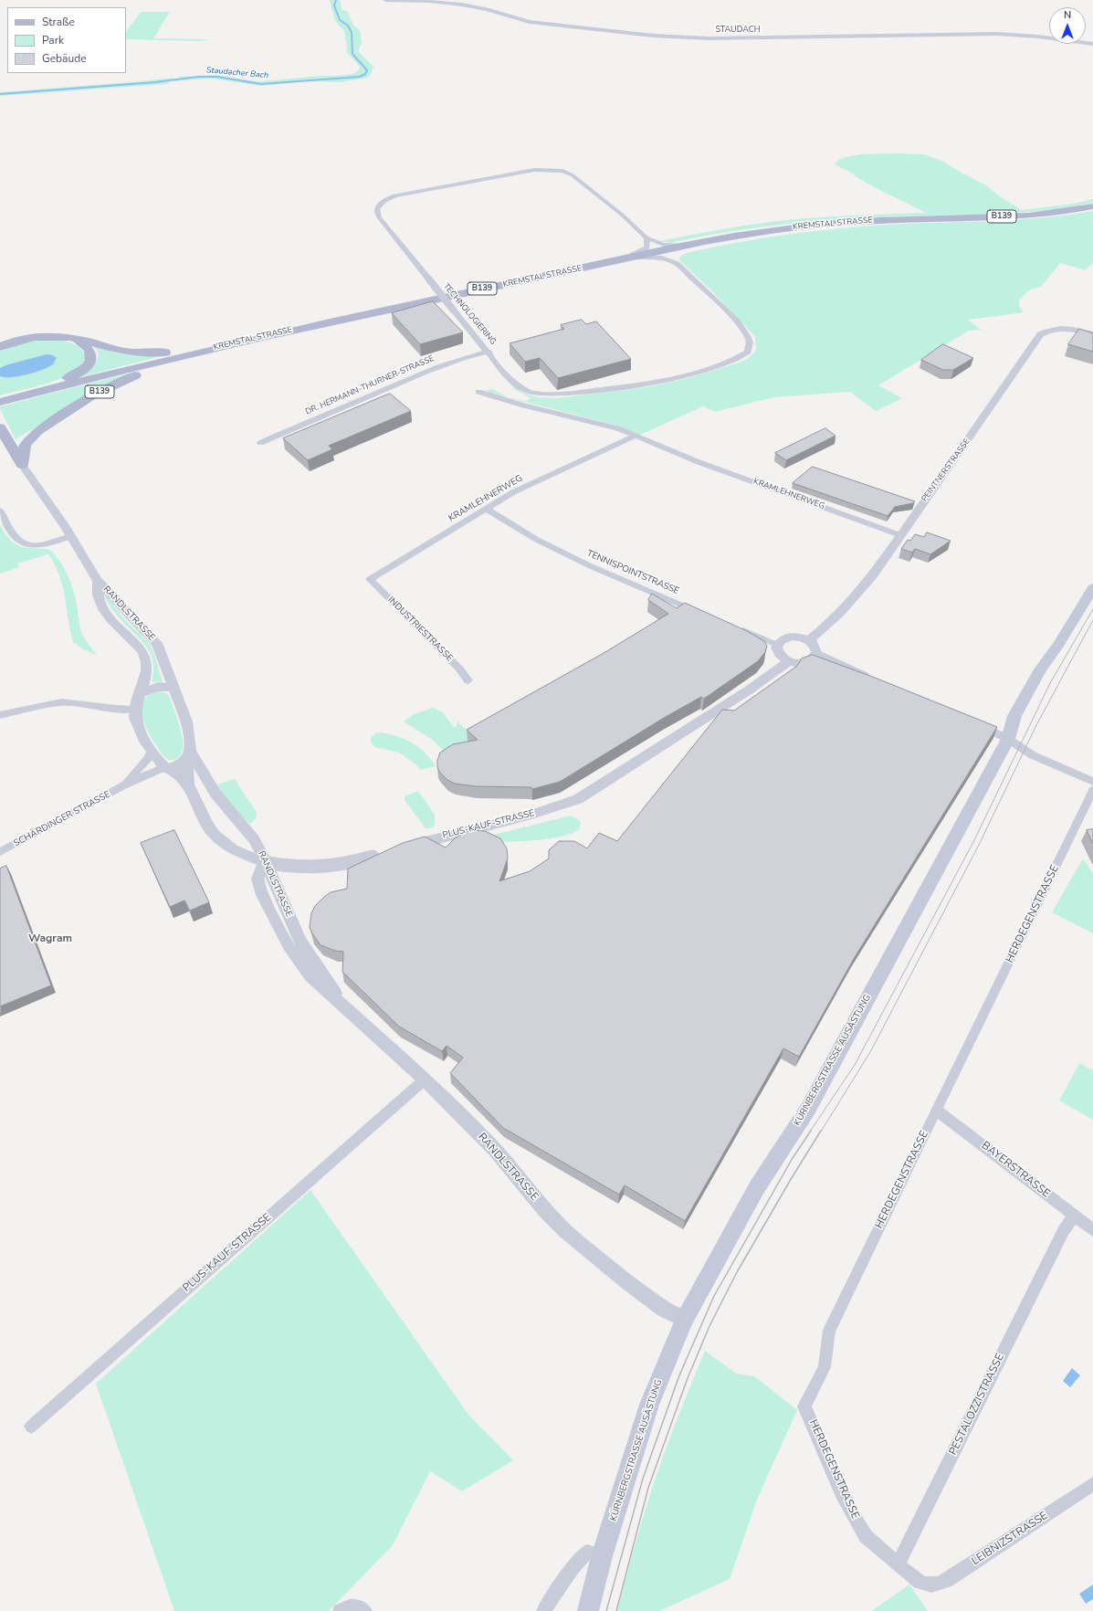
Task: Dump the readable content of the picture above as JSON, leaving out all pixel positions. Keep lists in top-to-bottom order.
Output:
{
  "streets": {
    "main road": ["B139", "KREMSTAL STRASSE", "KÜRNBERGSTRASSE AUSÄSTUNG"],
    "street": [
      "STAUDACH",
      "TECHNOLOGIERING",
      "DR. HERMANN-THURNER-STRASSE",
      "PEINTNERSTRASSE",
      "KRAMLEHNERWEG",
      "TENNISPOINTSTRASSE",
      "RANDLSTRASSE",
      "INDUSTRIESTRASSE",
      "SCHÄRDINGER STRASSE",
      "PLUS-KAUF-STRASSE",
      "HERDEGENSTRASSE",
      "BAYERSTRASSE",
      "PESTALOZZISTRASSE",
      "LEIBNIZSTRASSE"
    ]
  },
  "crossings": [
    ["B139", "KREMSTAL STRASSE"],
    ["B139", "RANDLSTRASSE"],
    ["KREMSTAL STRASSE", "TECHNOLOGIERING"],
    ["TECHNOLOGIERING", "DR. HERMANN-THURNER-STRASSE"],
    ["PEINTNERSTRASSE", "KRAMLEHNERWEG"],
    ["PEINTNERSTRASSE", "PLUS-KAUF-STRASSE"],
    ["KRAMLEHNERWEG", "TENNISPOINTSTRASSE"],
    ["KRAMLEHNERWEG", "INDUSTRIESTRASSE"],
    ["RANDLSTRASSE", "SCHÄRDINGER STRASSE"],
    ["RANDLSTRASSE", "PLUS-KAUF-STRASSE"],
    ["RANDLSTRASSE", "KÜRNBERGSTRASSE AUSÄSTUNG"],
    ["HERDEGENSTRASSE", "BAYERSTRASSE"],
    ["HERDEGENSTRASSE", "PESTALOZZISTRASSE"],
    ["HERDEGENSTRASSE", "LEIBNIZSTRASSE"],
    ["BAYERSTRASSE", "PESTALOZZISTRASSE"],
    ["PESTALOZZISTRASSE", "LEIBNIZSTRASSE"]
  ],
  "districts": ["Wagram"],
  "water": ["Staudacher Bach"],
  "legend": ["Straße", "Park", "Gebäude"],
  "north": "top"
}
